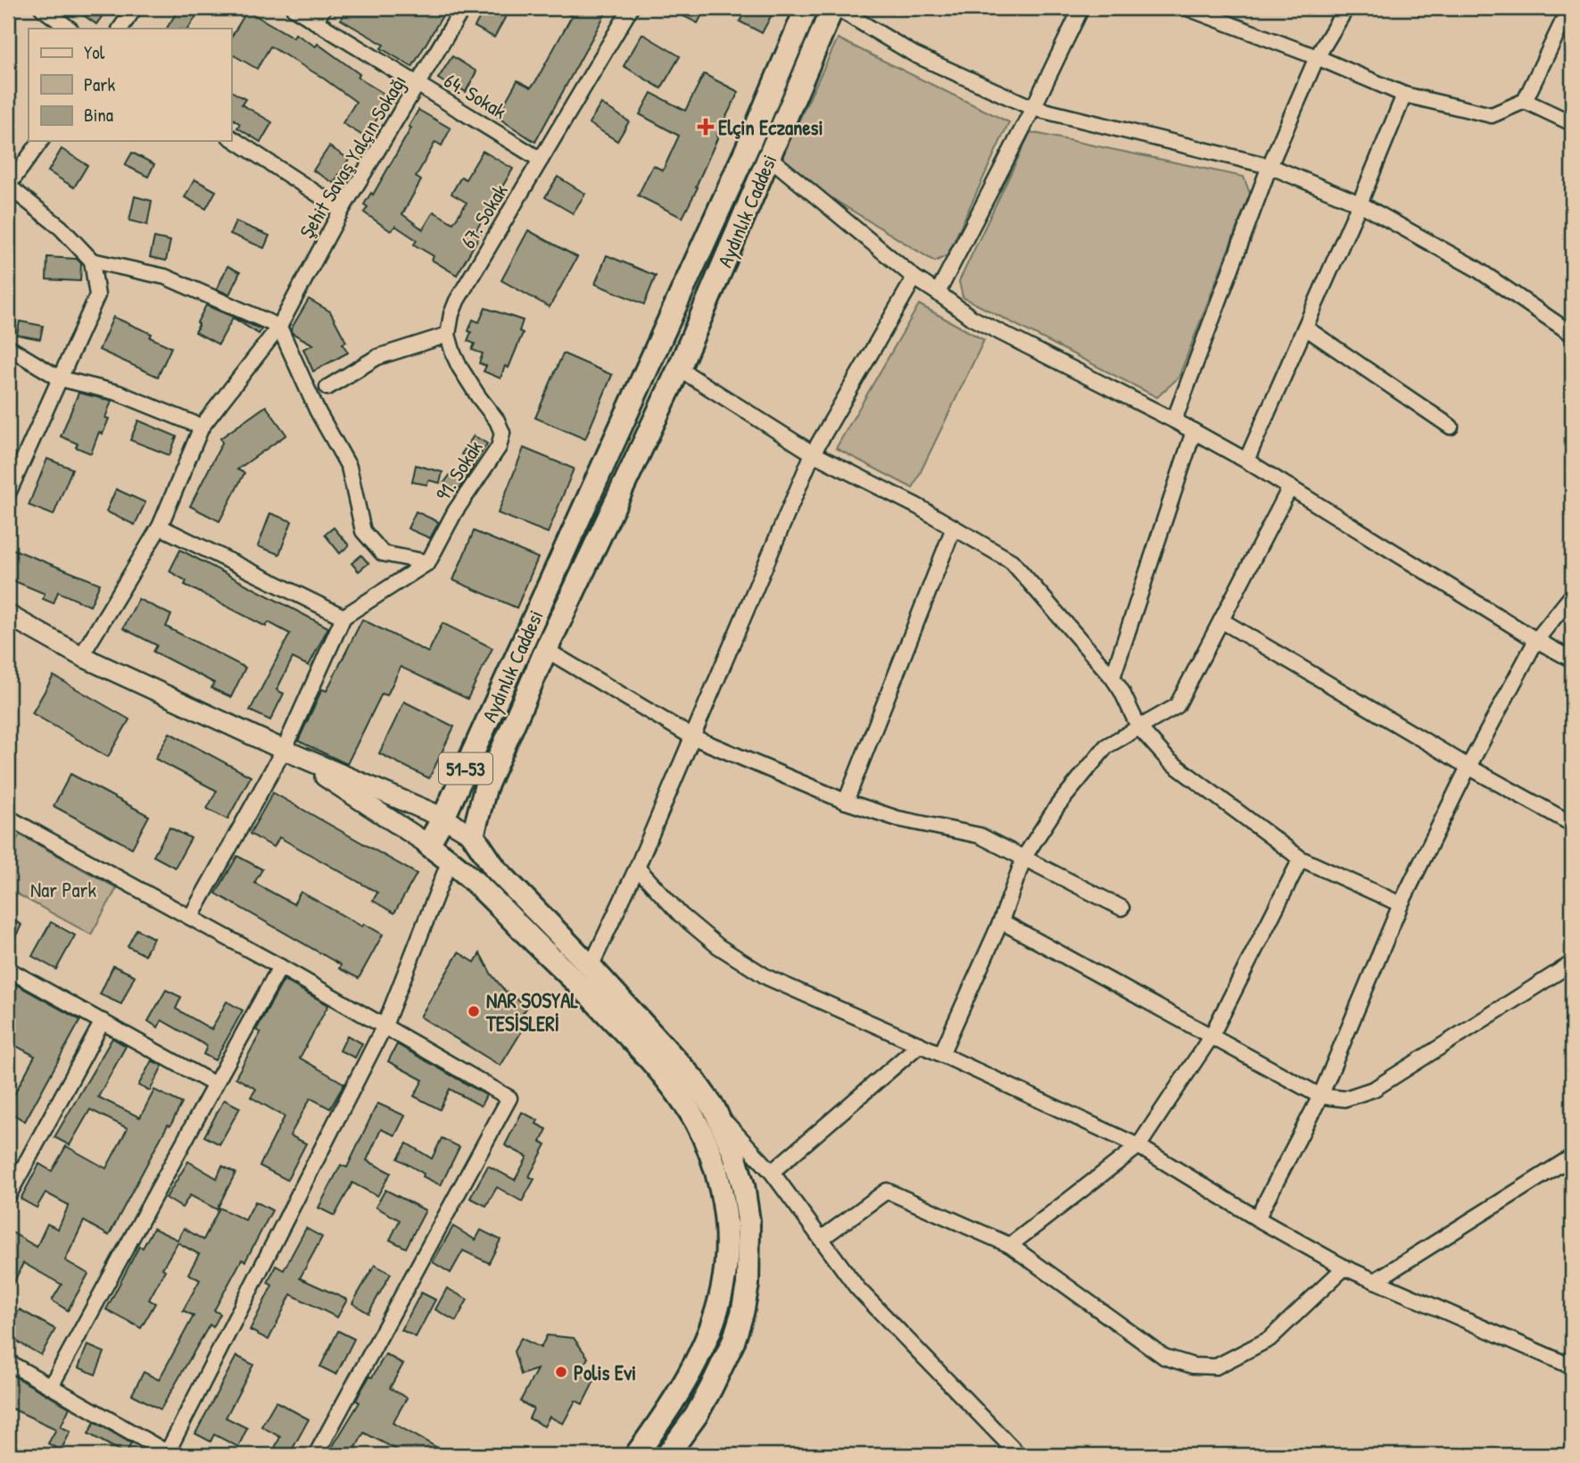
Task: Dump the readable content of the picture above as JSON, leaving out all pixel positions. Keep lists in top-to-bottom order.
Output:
{
  "streets": {
    "main road": ["Aydınlık Caddesi", "51-53"],
    "street": [
      "64. Sokak",
      "Şehit Savaş Yalçın Sokağı",
      "67. Sokak",
      "91. Sokak"
    ]
  },
  "crossings": [
    ["64. Sokak", "Şehit Savaş Yalçın Sokağı"],
    ["64. Sokak", "67. Sokak"],
    ["67. Sokak", "91. Sokak"]
  ],
  "parks": ["Nar Park"],
  "places": {
    "health": ["Elçin Eczanesi"],
    "other": ["NAR SOSYAL TESİSLERİ", "Polis Evi"]
  },
  "legend": ["Yol", "Park", "Bina"]
}
